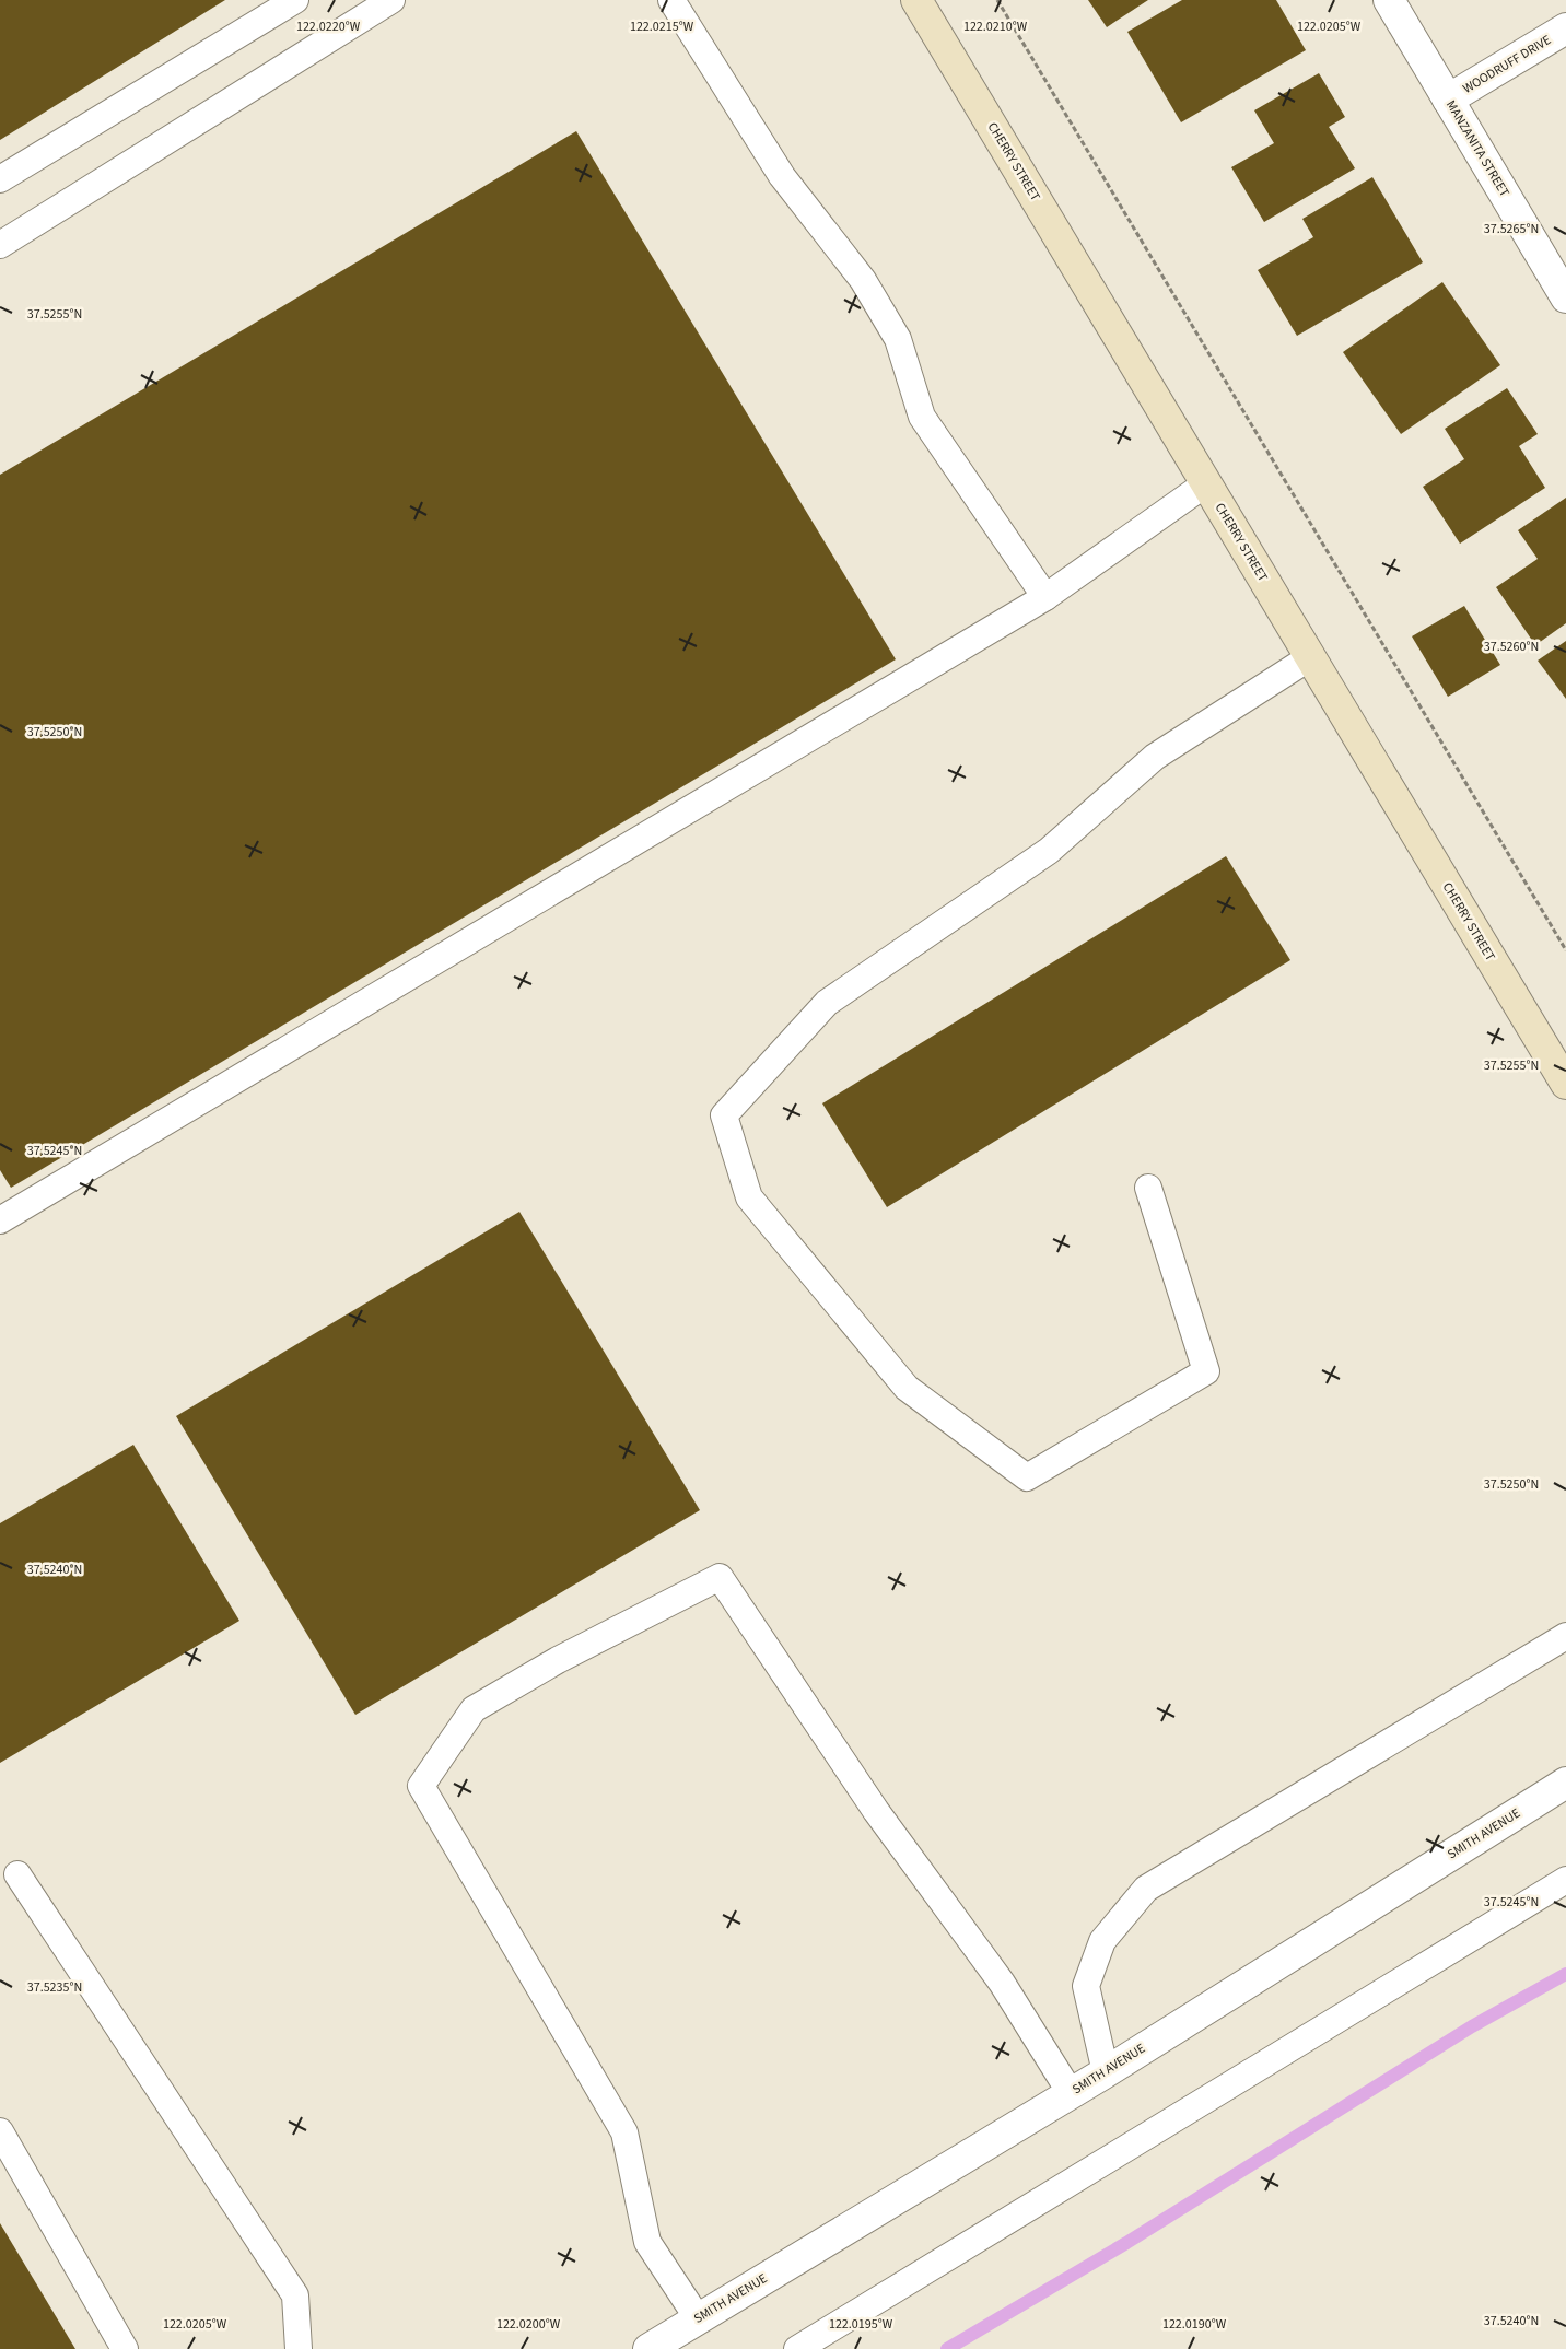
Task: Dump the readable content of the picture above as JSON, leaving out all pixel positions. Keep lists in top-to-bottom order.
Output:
{
  "streets": {
    "street": [
      "WOODRUFF DRIVE",
      "MANZANITA STREET",
      "CHERRY STREET",
      "SMITH AVENUE"
    ]
  },
  "crossings": [
    ["WOODRUFF DRIVE", "MANZANITA STREET"]
  ],
  "coordinates": [
    "122.0220°W",
    "122.0215°W",
    "122.0210°W",
    "122.0205°W",
    "37.5265°N",
    "37.5255°N",
    "37.5260°N",
    "37.5250°N",
    "37.5245°N",
    "37.5240°N",
    "37.5235°N",
    "122.0200°W",
    "122.0195°W",
    "122.0190°W"
  ]
}
